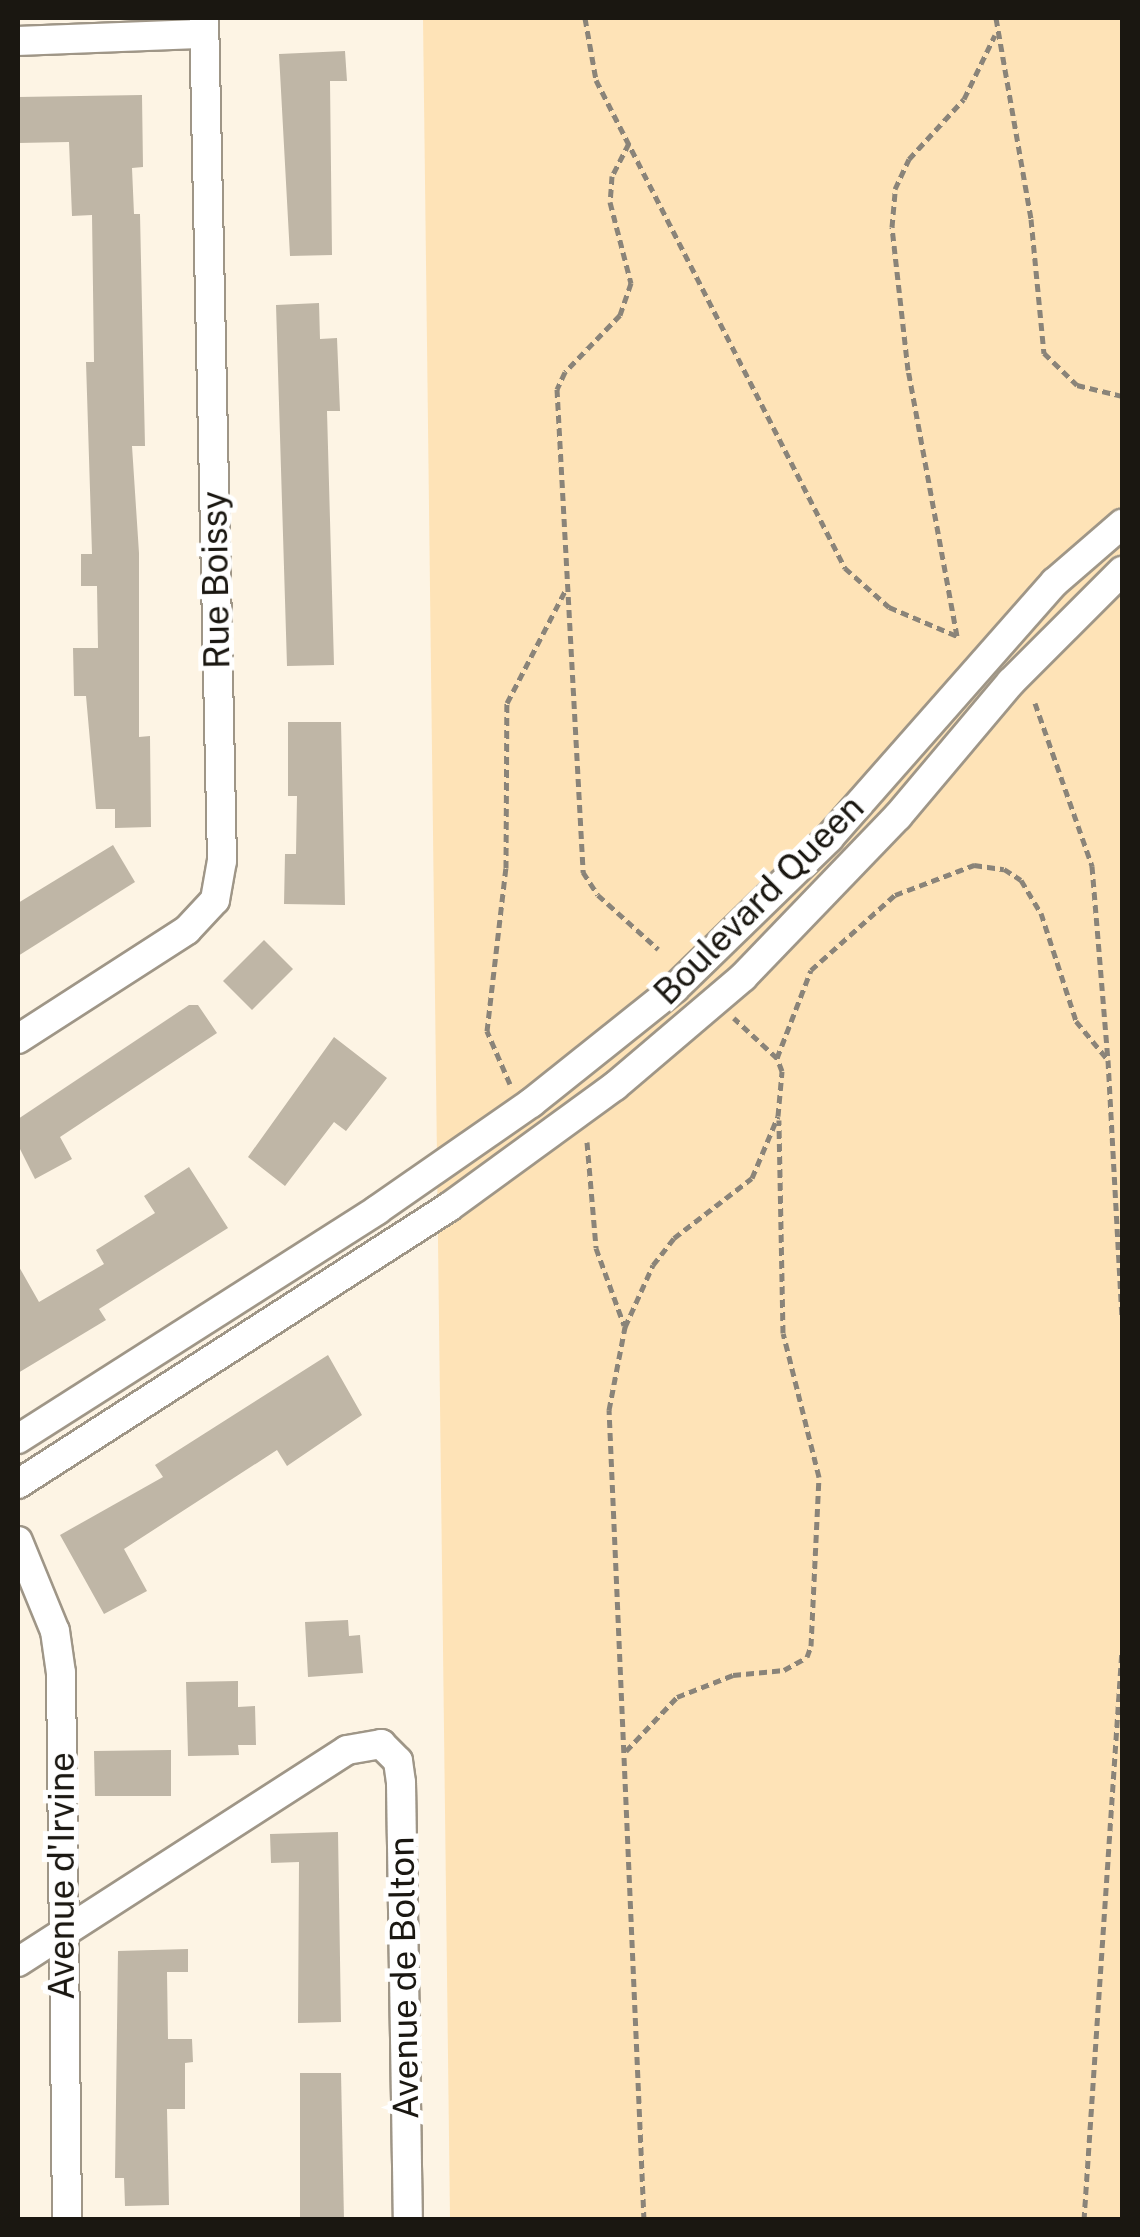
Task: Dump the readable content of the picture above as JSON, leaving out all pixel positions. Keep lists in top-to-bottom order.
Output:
{
  "streets": {
    "street": [
      "Rue Boissy",
      "Boulevard Queen",
      "Avenue d'Irvine",
      "Avenue de Bolton"
    ]
  },
  "crossings": [
    ["Avenue d'Irvine", "Avenue de Bolton"]
  ]
}
